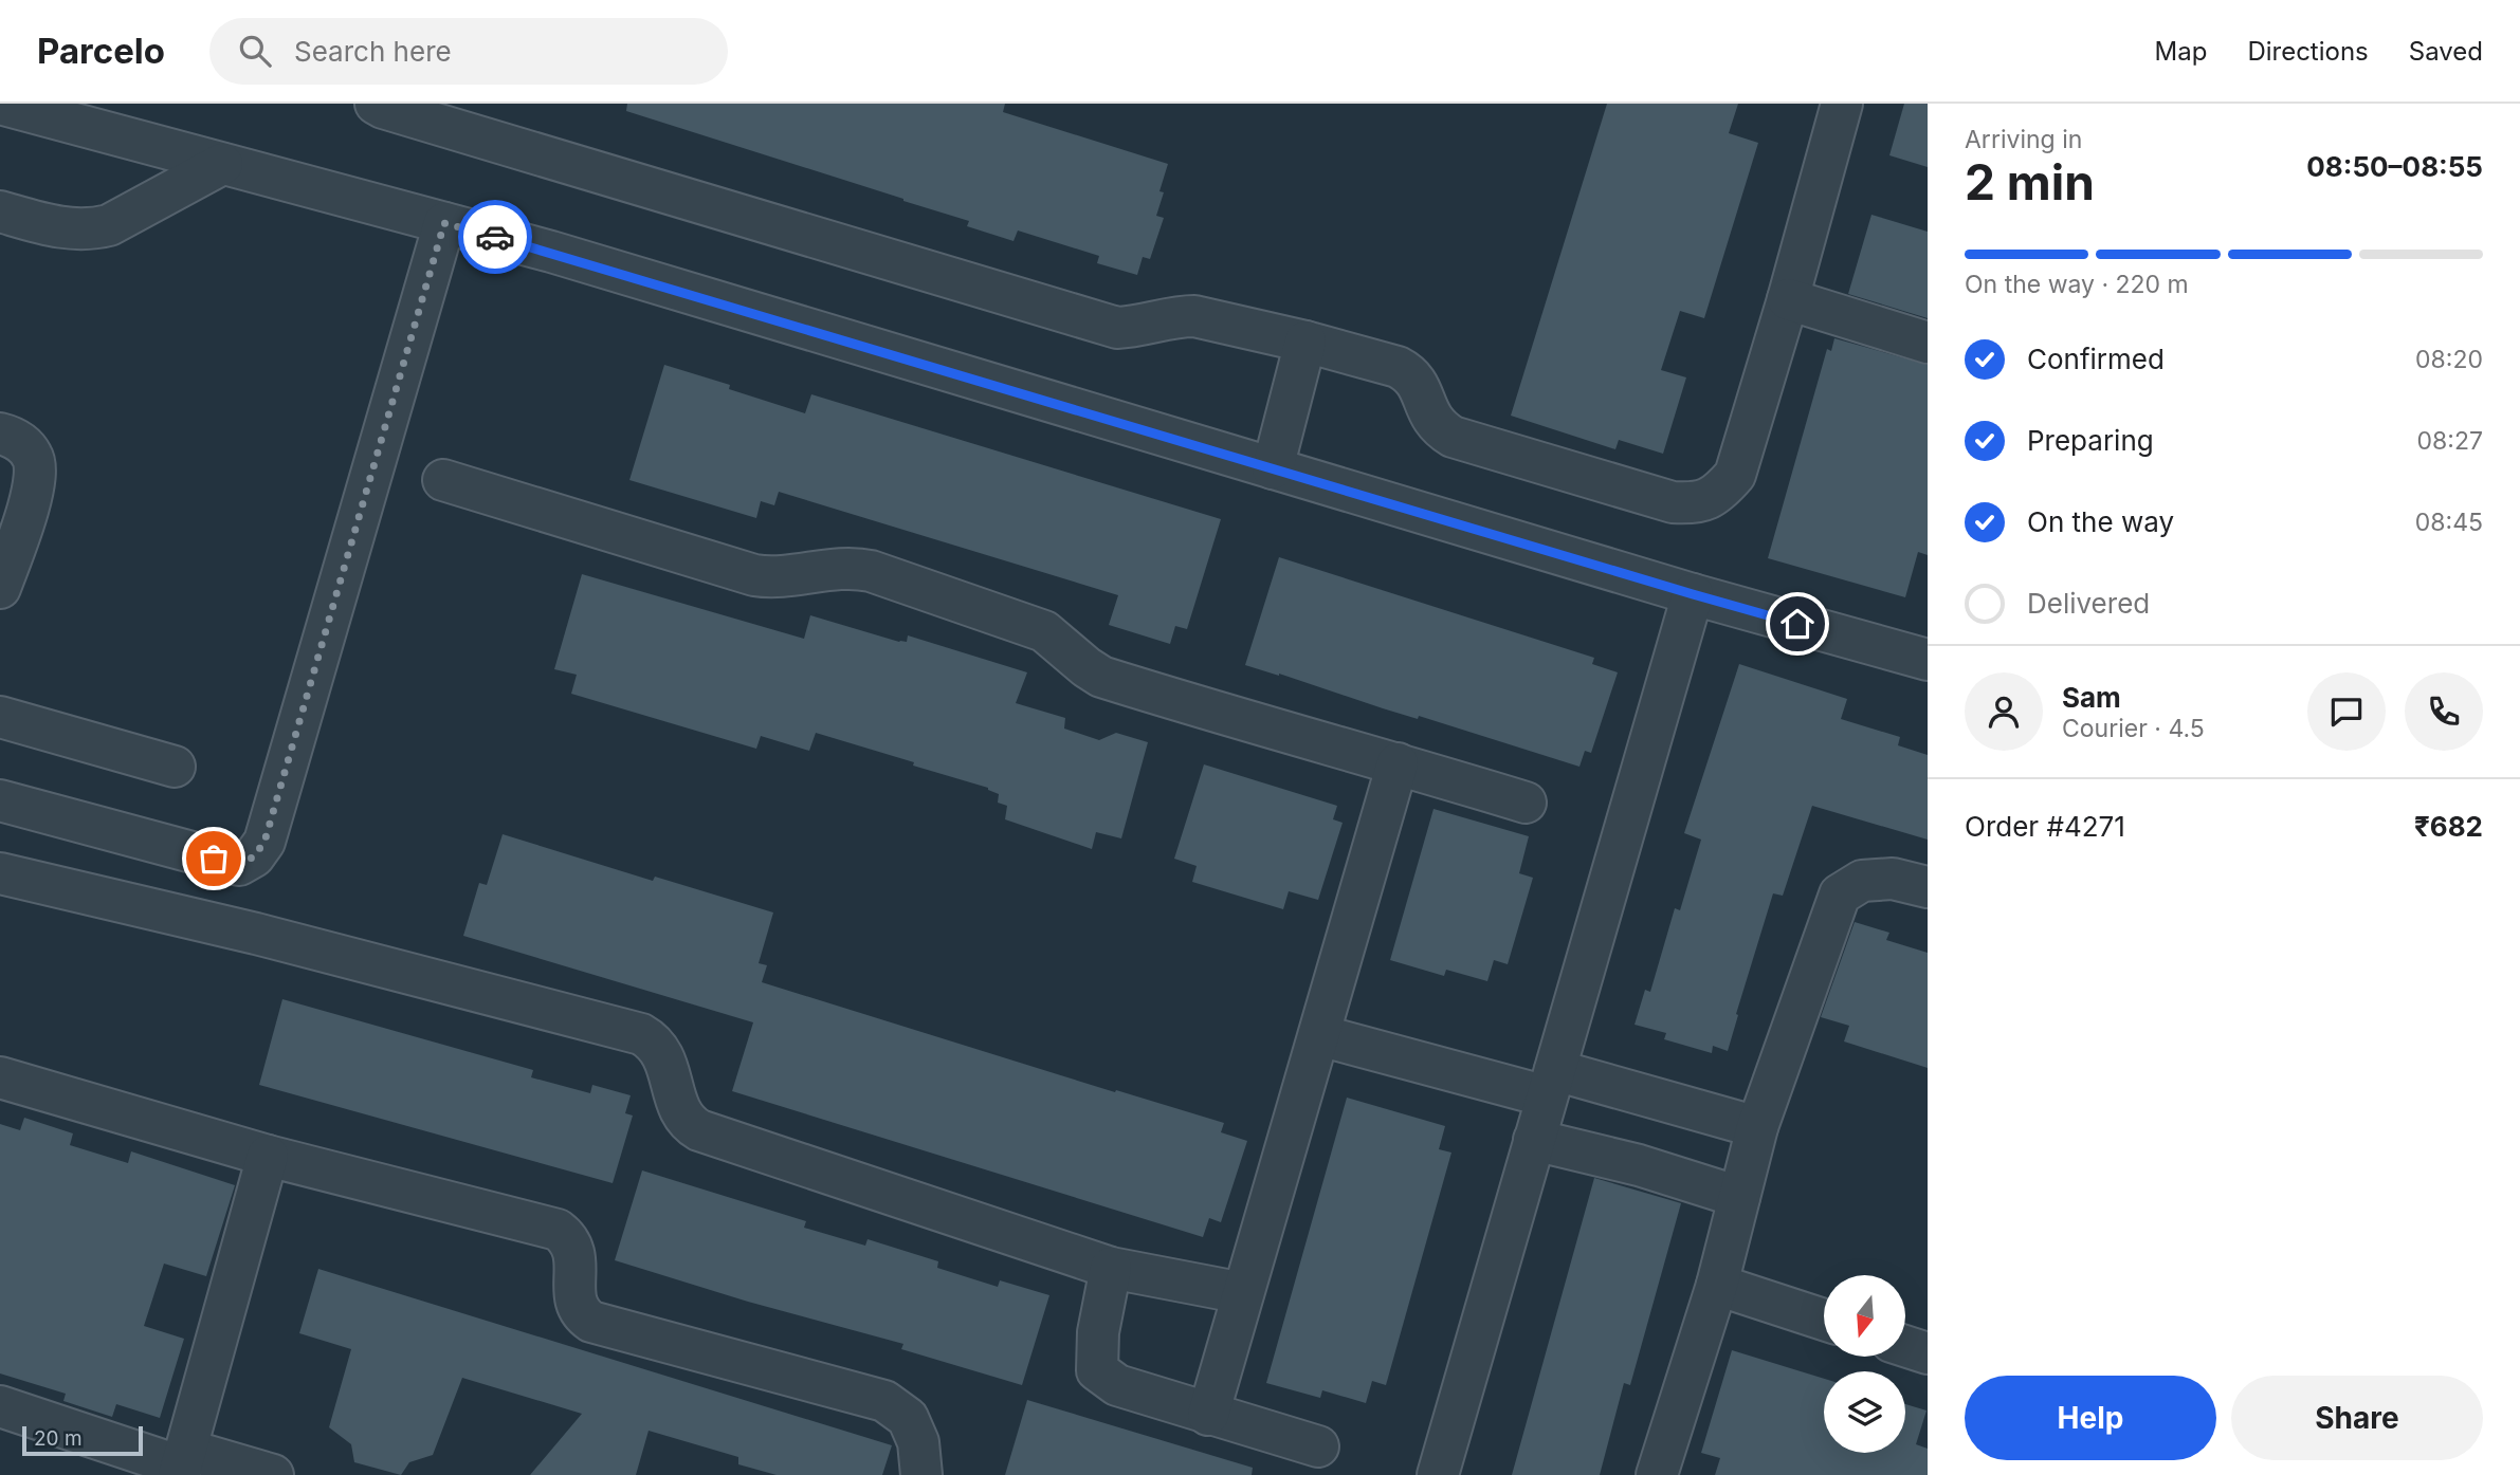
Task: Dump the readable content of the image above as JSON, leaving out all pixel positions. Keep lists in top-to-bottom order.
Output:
{
  "scale_bar": "20 m",
  "north": "bottom",
  "page": {
    "header": "Parcelo",
    "search": "Search here",
    "nav": ["Map", "Directions", "Saved"],
    "heading": ["2 min", "Arriving in", "08:50–08:55"],
    "panel": [
      "Sam",
      "Courier · 4.5",
      "Order #4271",
      "₹682"
    ],
    "bar": "On the way · 220 m",
    "list": [
      ["Confirmed", "08:20"],
      ["Preparing", "08:27"],
      ["On the way", "08:45"],
      "Delivered"
    ],
    "buttons": ["Help", "Share"],
    "scale": "20 m"
  }
}
